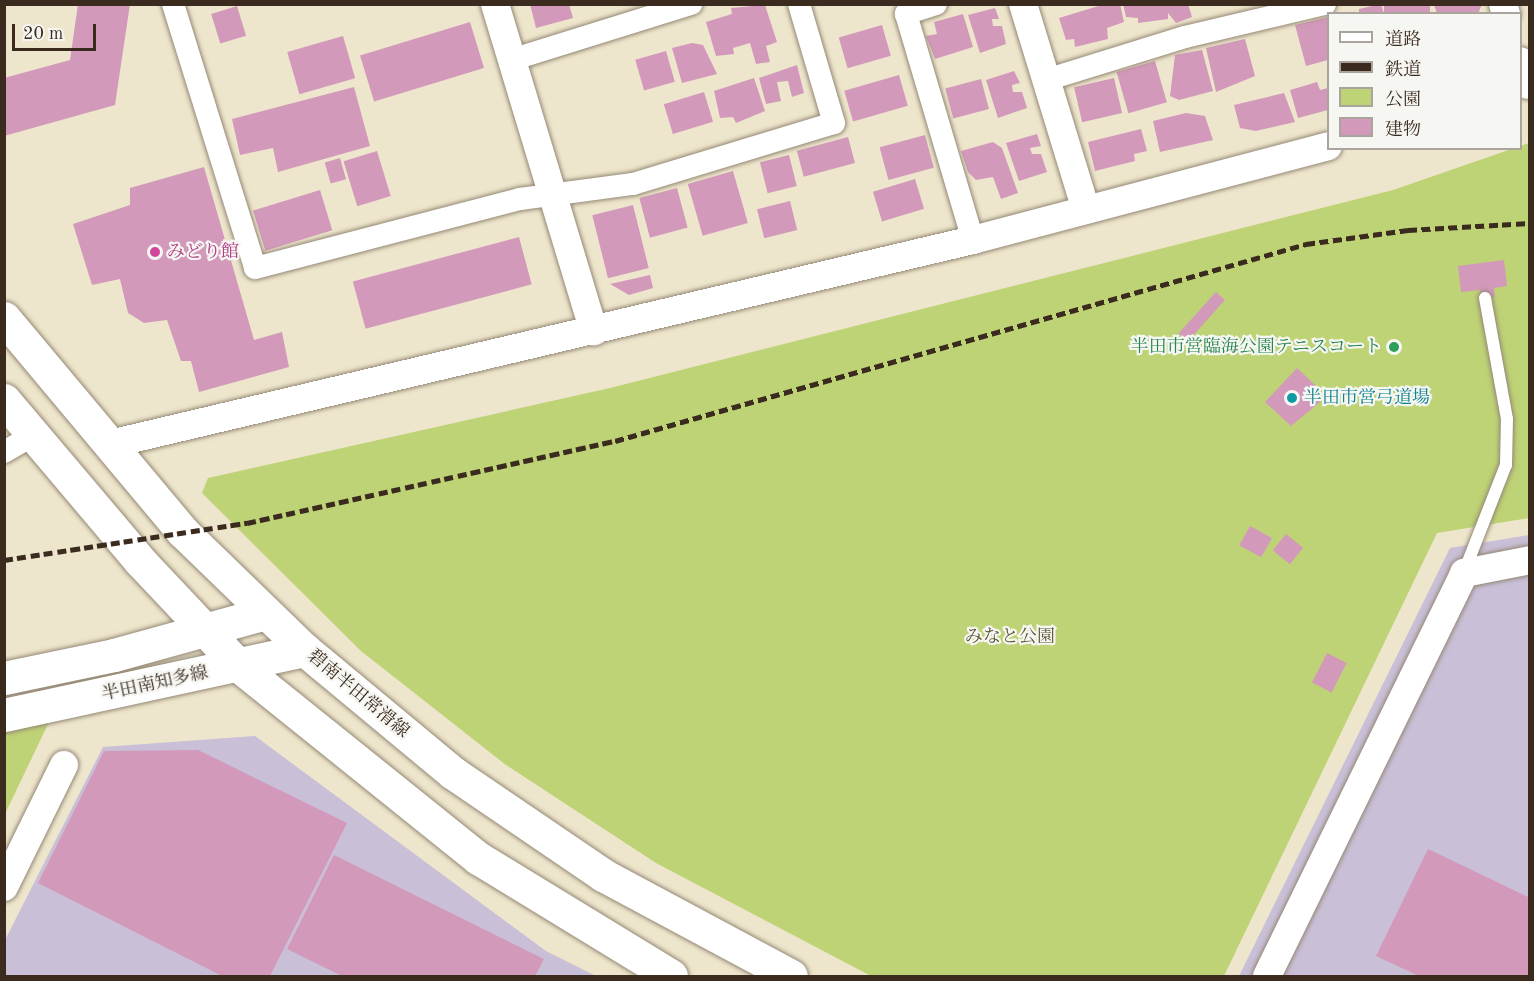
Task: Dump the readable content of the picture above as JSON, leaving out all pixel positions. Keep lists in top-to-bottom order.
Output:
{
  "streets": {
    "main road": ["半田南知多線", "碧南半田常滑線"]
  },
  "crossings": [
    ["半田南知多線", "碧南半田常滑線"]
  ],
  "parks": ["みなと公園"],
  "places": ["みどり館", "半田市営臨海公園テニスコート", "半田市営弓道場"],
  "legend": [
    "道路",
    "鉄道",
    "公園",
    "建物"
  ],
  "scale_bar": "20 m"
}
